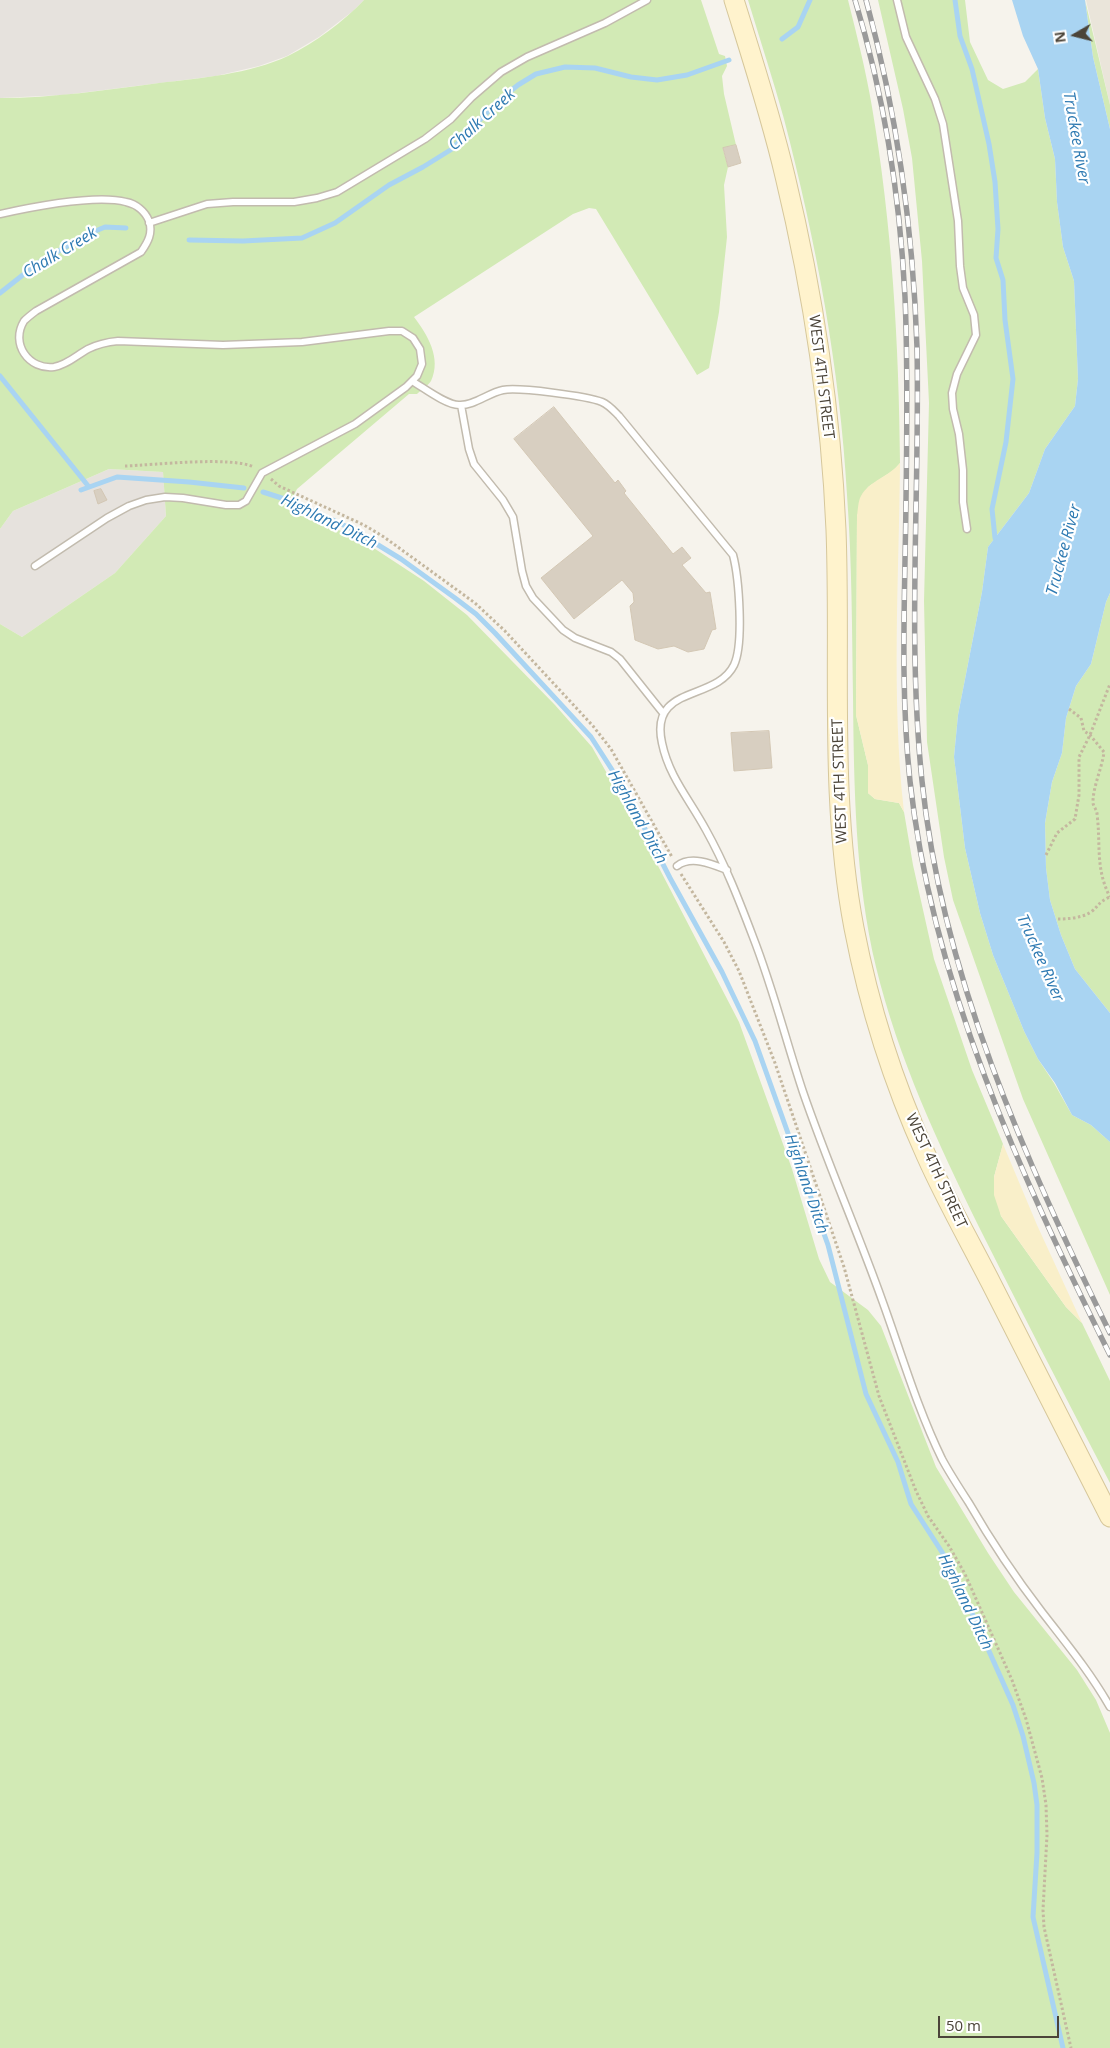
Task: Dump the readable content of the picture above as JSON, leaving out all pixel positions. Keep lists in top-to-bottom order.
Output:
{
  "streets": {
    "main road": ["WEST 4TH STREET"]
  },
  "water": ["Chalk Creek", "Truckee River", "Highland Ditch"],
  "scale_bar": "50 m",
  "north": "left"
}
